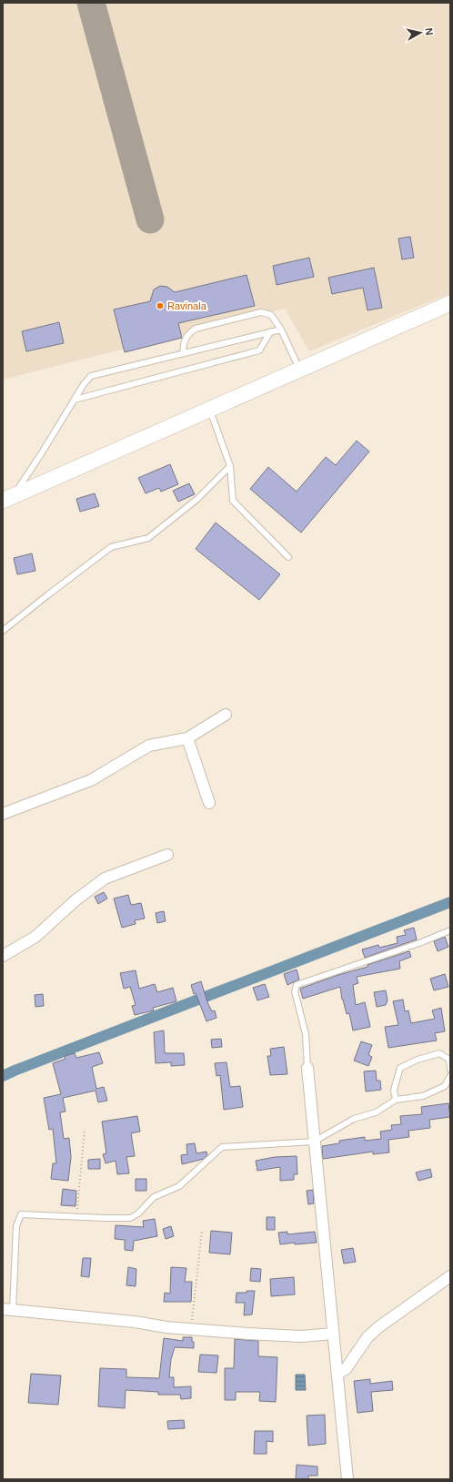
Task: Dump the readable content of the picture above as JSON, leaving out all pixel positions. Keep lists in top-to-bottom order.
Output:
{
  "places": ["Ravinala"],
  "north": "right"
}
